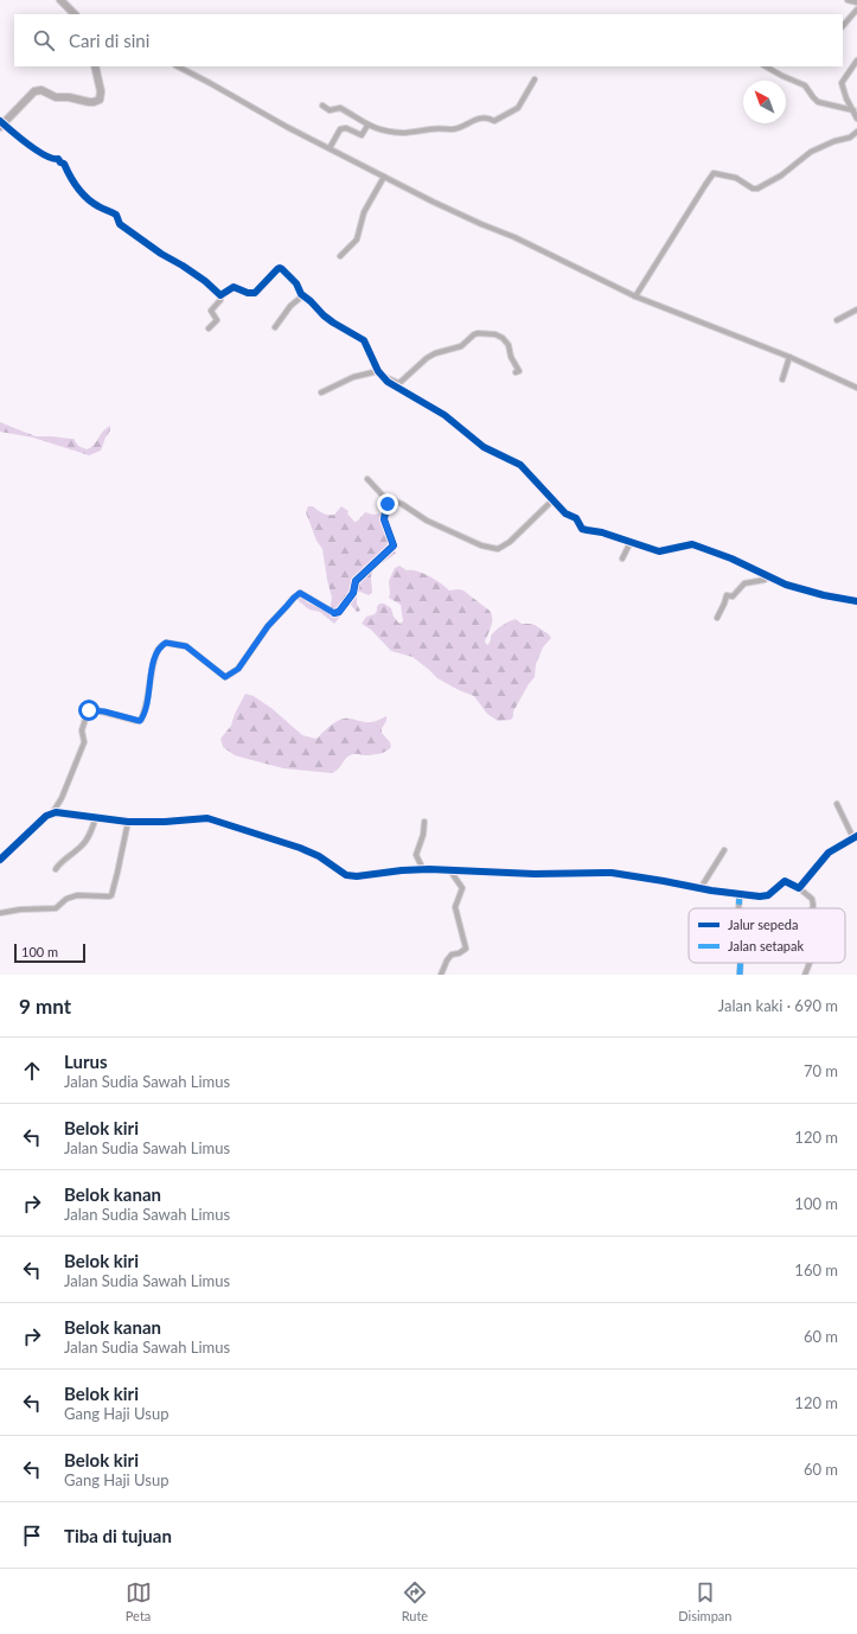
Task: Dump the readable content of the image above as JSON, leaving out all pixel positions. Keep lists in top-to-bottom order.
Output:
{
  "legend": ["Jalur sepeda", "Jalan setapak"],
  "scale_bar": "100 m",
  "north": "top left",
  "page": {
    "search": "Cari di sini",
    "scale": "100 m",
    "heading": ["9 mnt", "Jalan kaki · 690 m"],
    "list": [
      ["Lurus", "Jalan Sudia Sawah Limus", "70 m"],
      ["Belok kiri", "Jalan Sudia Sawah Limus", "120 m"],
      ["Belok kanan", "Jalan Sudia Sawah Limus", "100 m"],
      ["Belok kiri", "Jalan Sudia Sawah Limus", "160 m"],
      ["Belok kanan", "Jalan Sudia Sawah Limus", "60 m"],
      ["Belok kiri", "Gang Haji Usup", "120 m"],
      ["Belok kiri", "Gang Haji Usup", "60 m"],
      "Tiba di tujuan"
    ],
    "nav": ["Peta", "Rute", "Disimpan"]
  }
}
